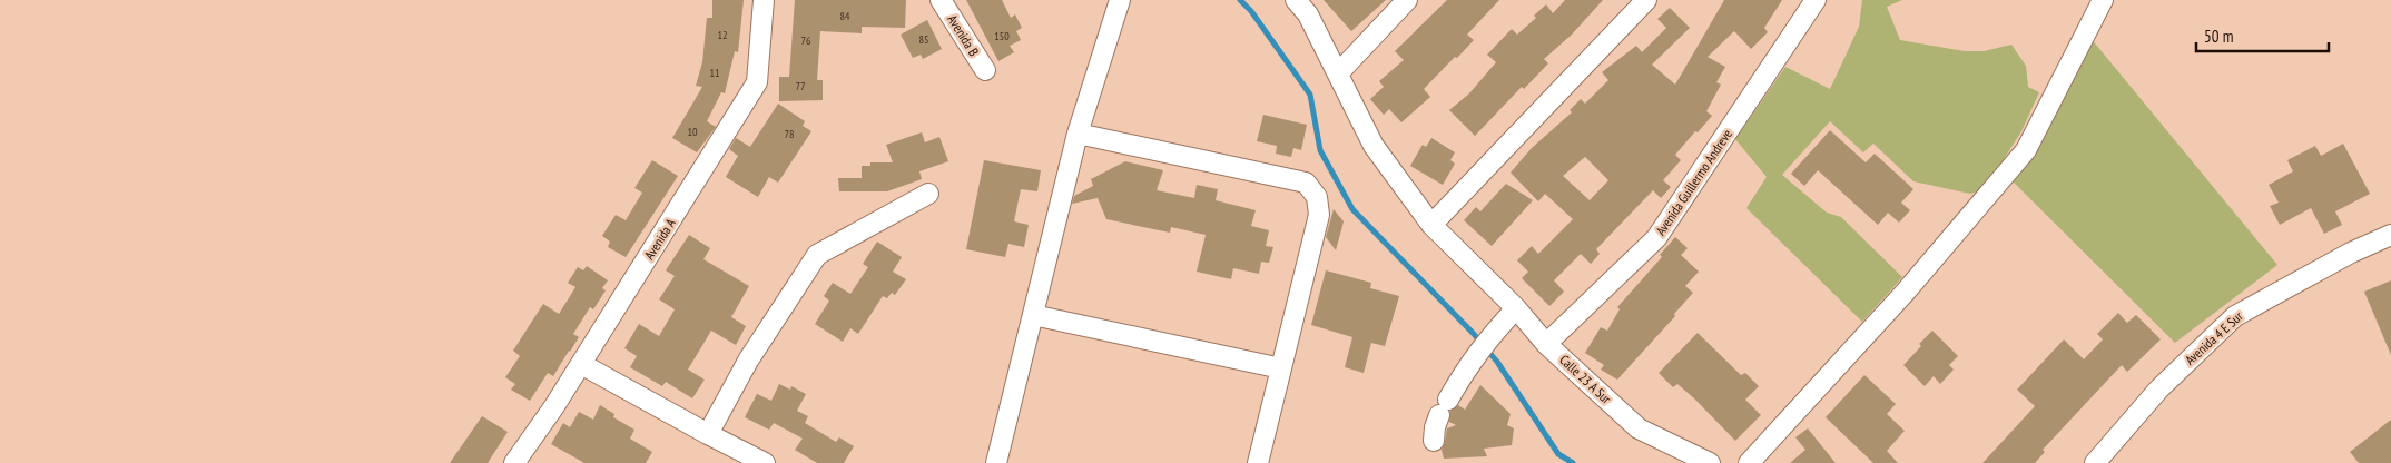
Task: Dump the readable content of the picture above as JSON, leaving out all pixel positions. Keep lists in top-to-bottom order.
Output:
{
  "streets": {
    "street": [
      "Avenida B",
      "Avenida Guillermo Andreve",
      "Avenida A",
      "Avenida 4 E Sur",
      "Calle 23 A Sur"
    ]
  },
  "crossings": [
    ["Avenida Guillermo Andreve", "Calle 23 A Sur"]
  ],
  "house_numbers": [
    "84",
    "12",
    "150",
    "85",
    "76",
    "11",
    "77",
    "10",
    "78"
  ],
  "scale_bar": "50 m"
}
